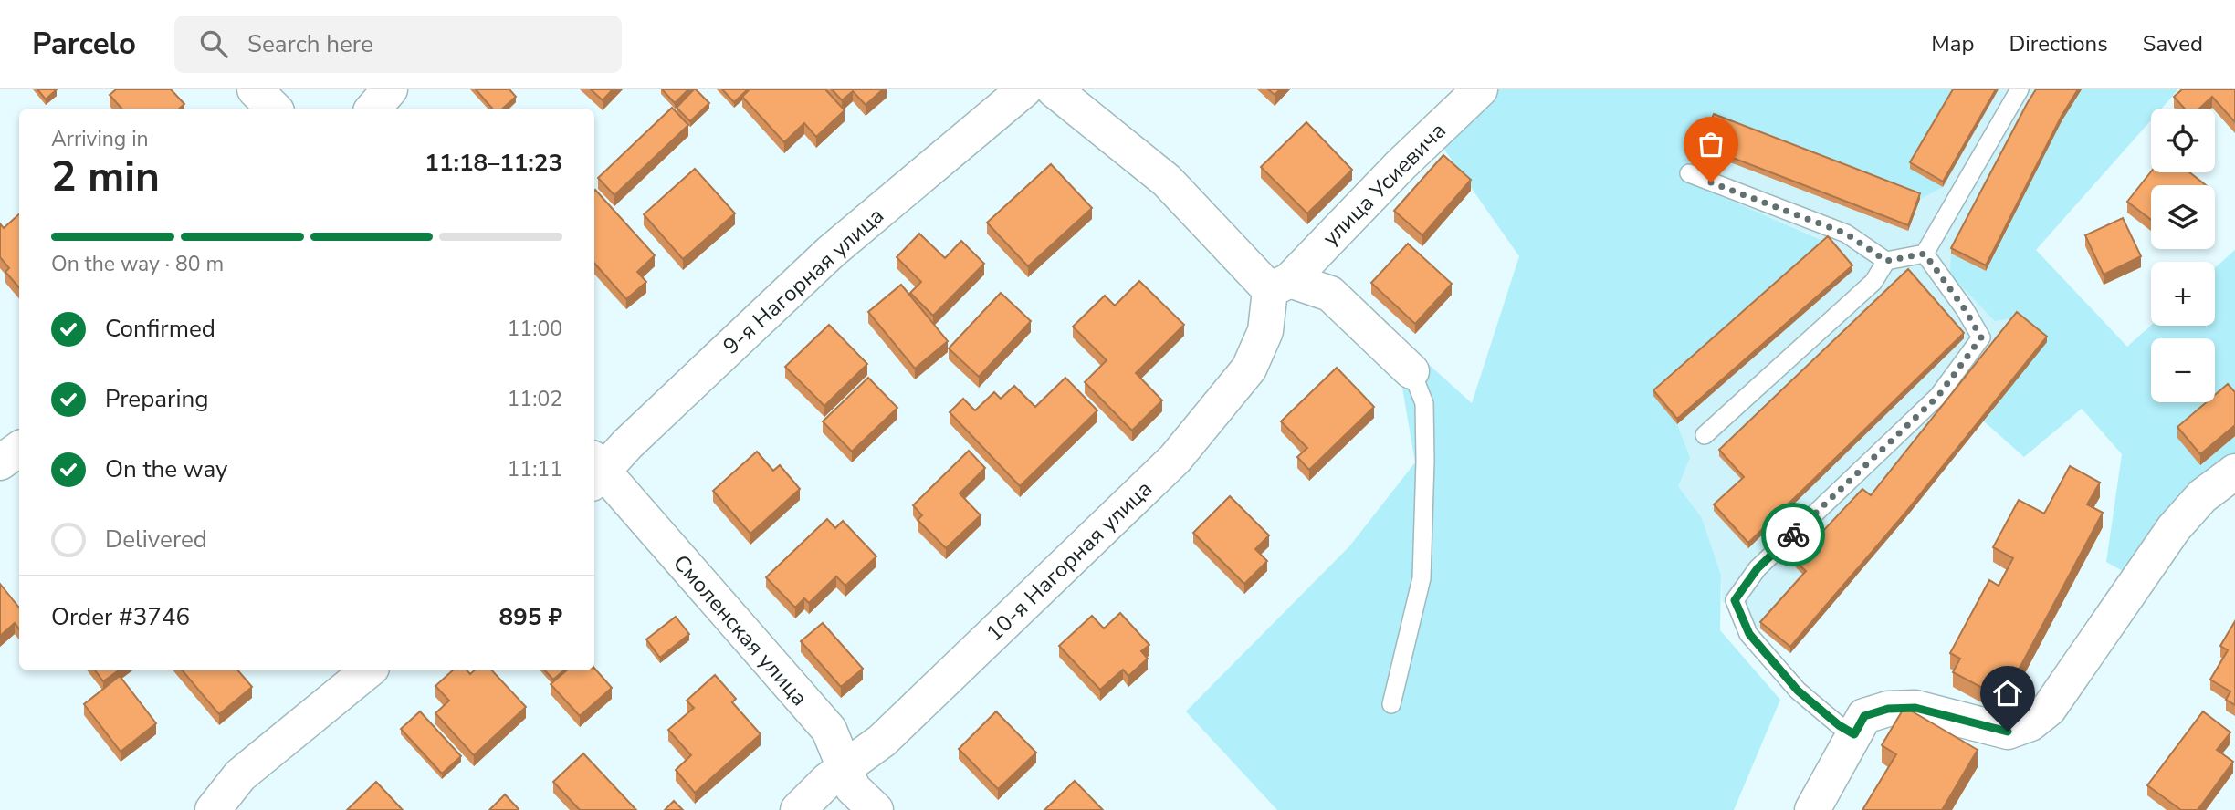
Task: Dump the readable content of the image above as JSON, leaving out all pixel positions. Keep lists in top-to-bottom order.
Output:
{
  "streets": {
    "street": [
      "улица Усиевича",
      "9-я Нагорная улица",
      "10-я Нагорная улица",
      "Смоленская улица"
    ]
  },
  "crossings": [
    ["улица Усиевича", "10-я Нагорная улица"],
    ["9-я Нагорная улица", "Смоленская улица"],
    ["10-я Нагорная улица", "Смоленская улица"]
  ],
  "page": {
    "header": "Parcelo",
    "search": "Search here",
    "nav": ["Map", "Directions", "Saved"],
    "map_buttons": ["+", "−"],
    "heading": ["2 min", "Arriving in", "11:18–11:23"],
    "panel": ["Order #3746", "895 ₽"],
    "bar": "On the way · 80 m",
    "list": [
      ["Confirmed", "11:00"],
      ["Preparing", "11:02"],
      ["On the way", "11:11"],
      "Delivered"
    ]
  }
}
